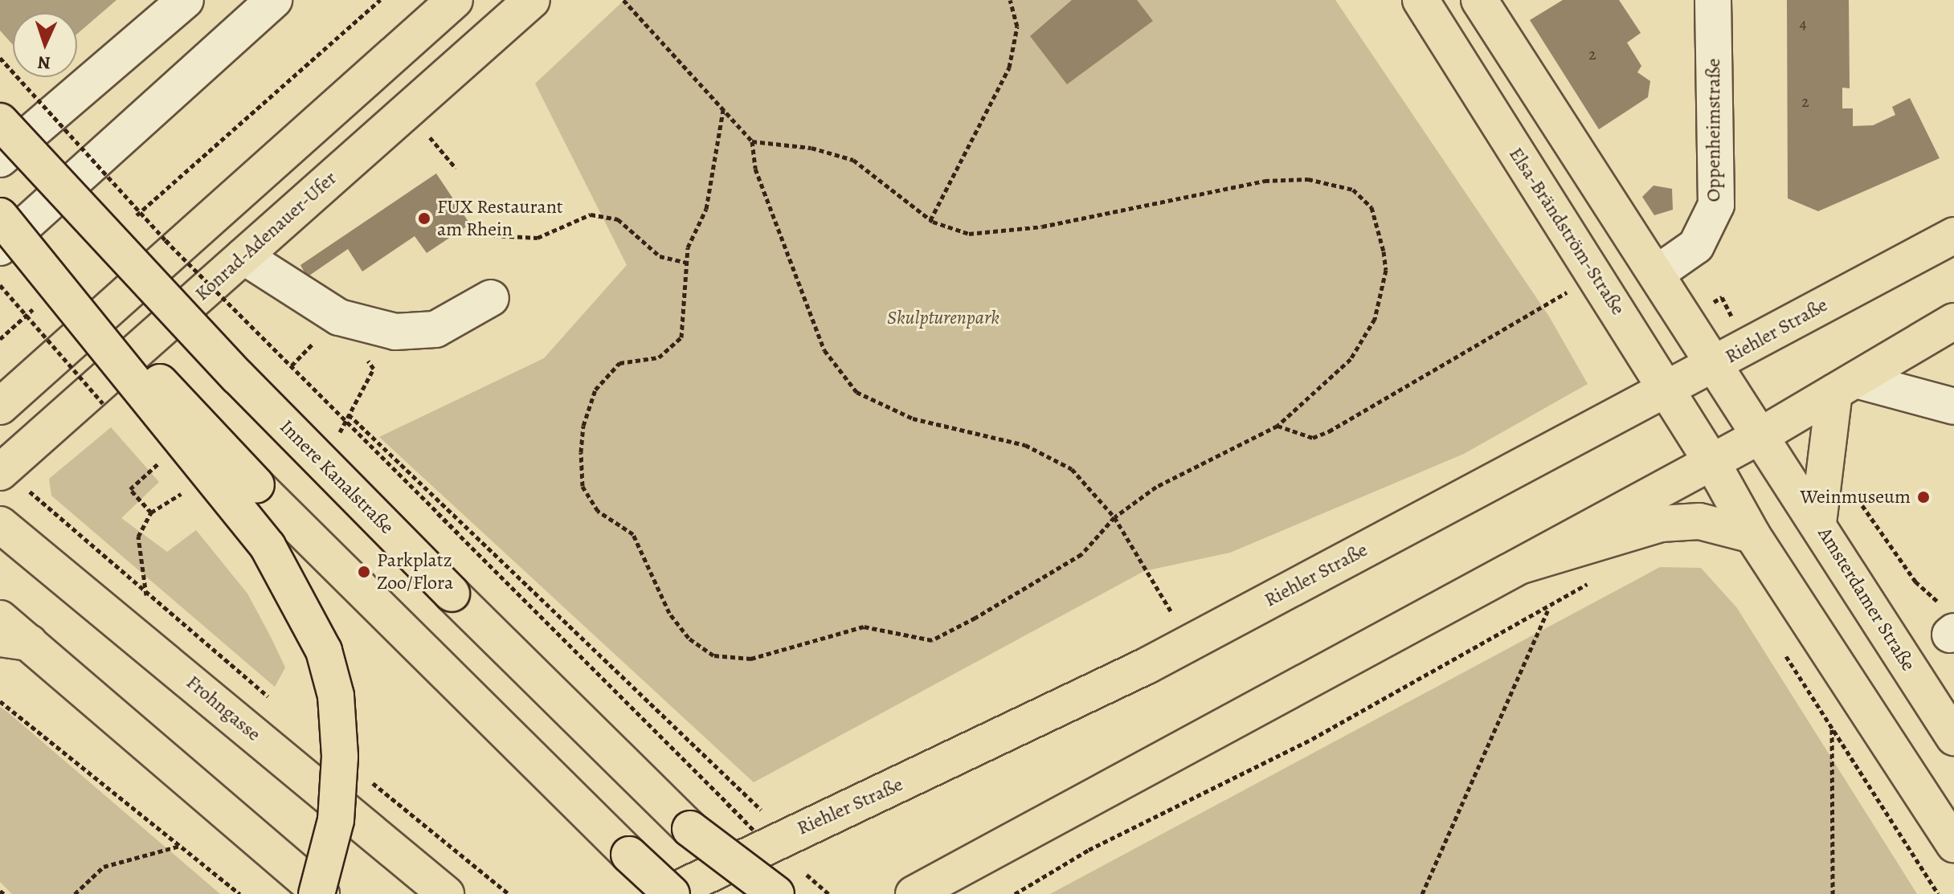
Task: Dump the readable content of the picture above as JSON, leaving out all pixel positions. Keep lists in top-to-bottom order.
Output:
{
  "streets": {
    "main road": [
      "Elsa-Brändström-Straße",
      "Konrad-Adenauer-Ufer",
      "Riehler Straße",
      "Innere Kanalstraße",
      "Amsterdamer Straße",
      "Frohngasse"
    ],
    "street": ["Oppenheimstraße"]
  },
  "crossings": [
    ["Elsa-Brändström-Straße", "Riehler Straße"],
    ["Riehler Straße", "Amsterdamer Straße"]
  ],
  "parks": ["Skulpturenpark"],
  "places": ["FUX Restaurant am Rhein", "Weinmuseum", "Parkplatz Zoo/Flora"],
  "house_numbers": ["4", "2", "2"],
  "north": "bottom"
}
